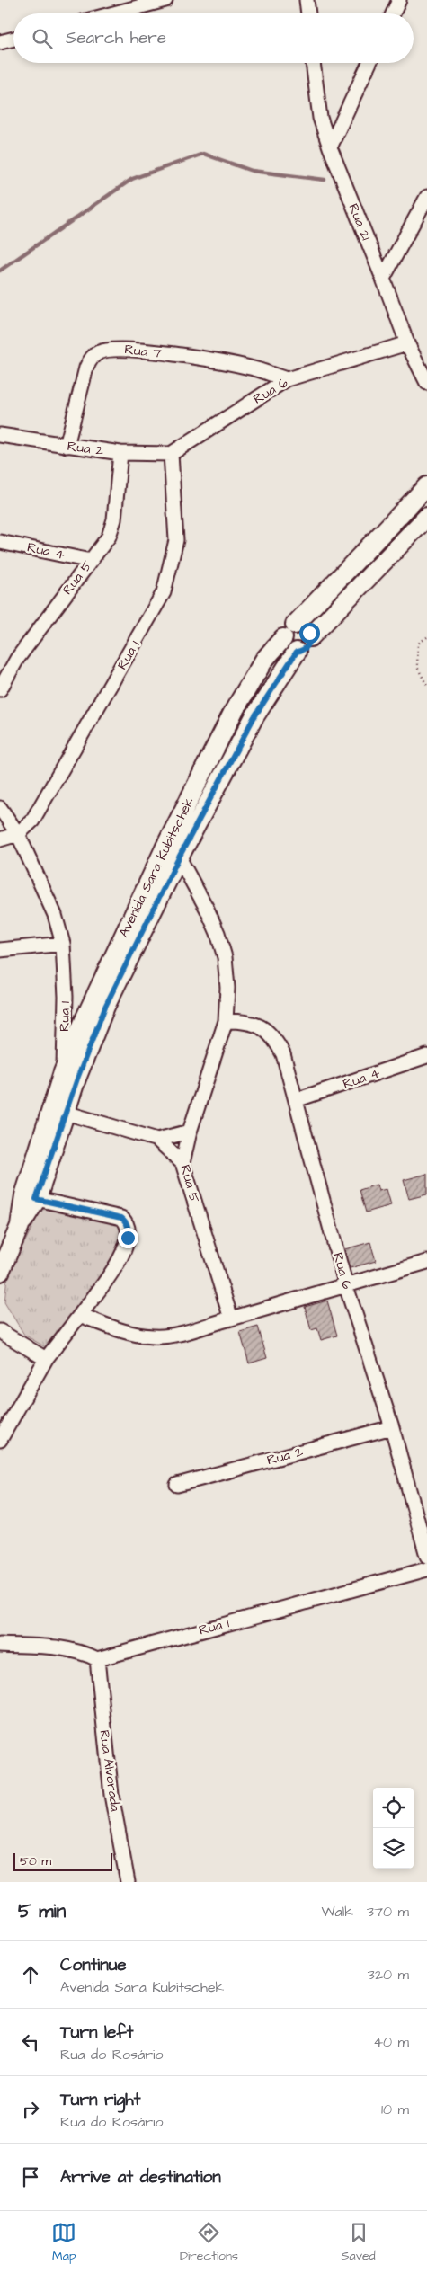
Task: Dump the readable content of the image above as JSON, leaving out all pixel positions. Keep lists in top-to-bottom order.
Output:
{
  "streets": {
    "main road": ["Avenida Sara Kubitschek"],
    "street": [
      "Rua 21",
      "Rua 7",
      "Rua 6",
      "Rua 2",
      "Rua 4",
      "Rua 5",
      "Rua 1",
      "Rua Alvorada"
    ]
  },
  "crossings": [
    ["Rua 21", "Rua 6"],
    ["Rua 7", "Rua 6"],
    ["Rua 7", "Rua 2"],
    ["Rua 6", "Rua 2"],
    ["Rua 6", "Rua 4"],
    ["Rua 6", "Rua 5"],
    ["Rua 6", "Rua 1"],
    ["Rua 2", "Rua 5"],
    ["Rua 2", "Rua 1"],
    ["Rua 4", "Rua 5"],
    ["Rua 5", "Avenida Sara Kubitschek"],
    ["Rua 1", "Avenida Sara Kubitschek"],
    ["Rua 1", "Rua Alvorada"]
  ],
  "scale_bar": "50 m",
  "page": {
    "search": "Search here",
    "scale": "50 m",
    "heading": ["5 min", "Walk · 370 m"],
    "list": [
      ["Continue", "Avenida Sara Kubitschek", "320 m"],
      ["Turn left", "Rua do Rosário", "40 m"],
      ["Turn right", "Rua do Rosário", "10 m"],
      "Arrive at destination"
    ],
    "nav": ["Map", "Directions", "Saved"]
  }
}
